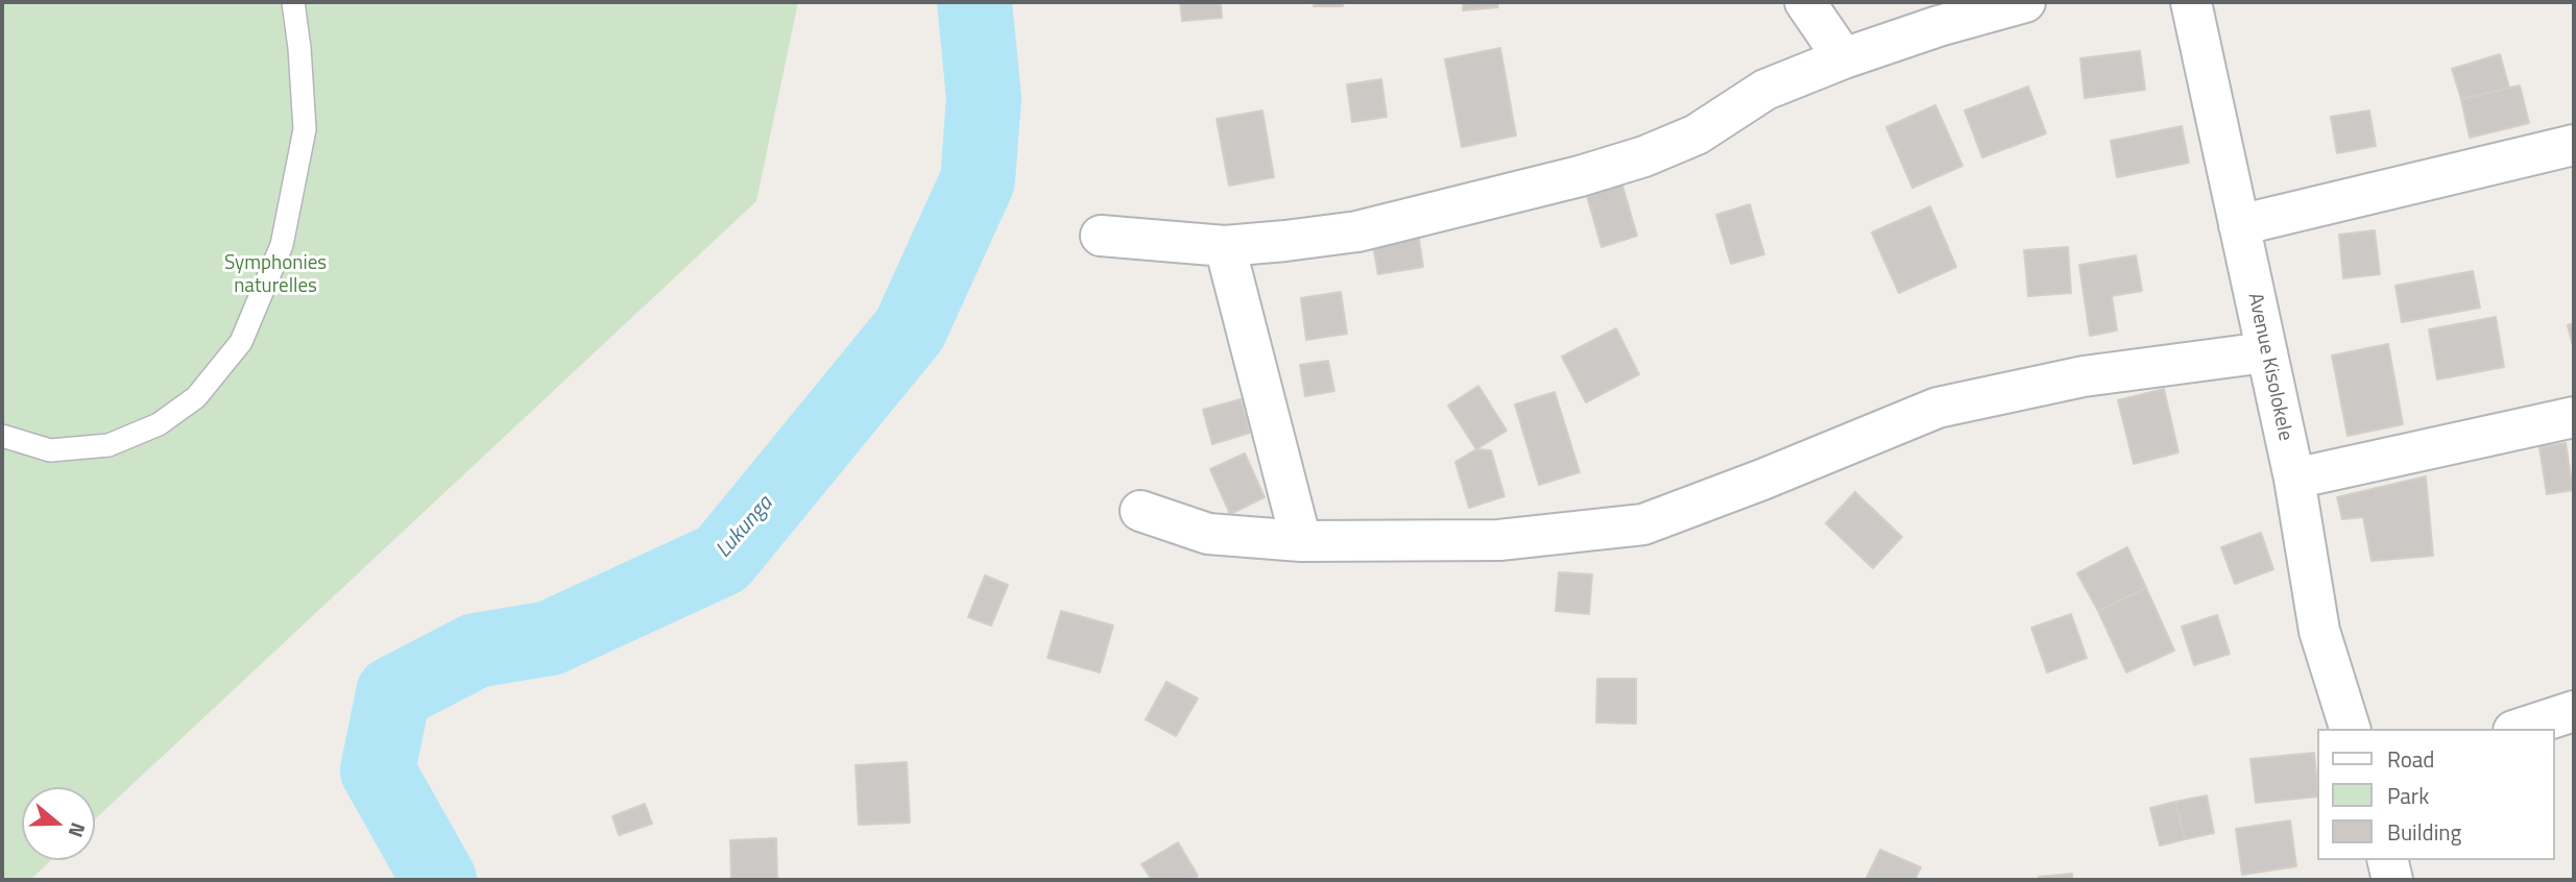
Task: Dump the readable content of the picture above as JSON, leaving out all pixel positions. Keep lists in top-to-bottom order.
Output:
{
  "streets": {
    "street": ["Avenue Kisolokele"]
  },
  "water": ["Lukunga"],
  "parks": ["Symphonies naturelles"],
  "legend": ["Road", "Park", "Building"],
  "north": "right"
}
